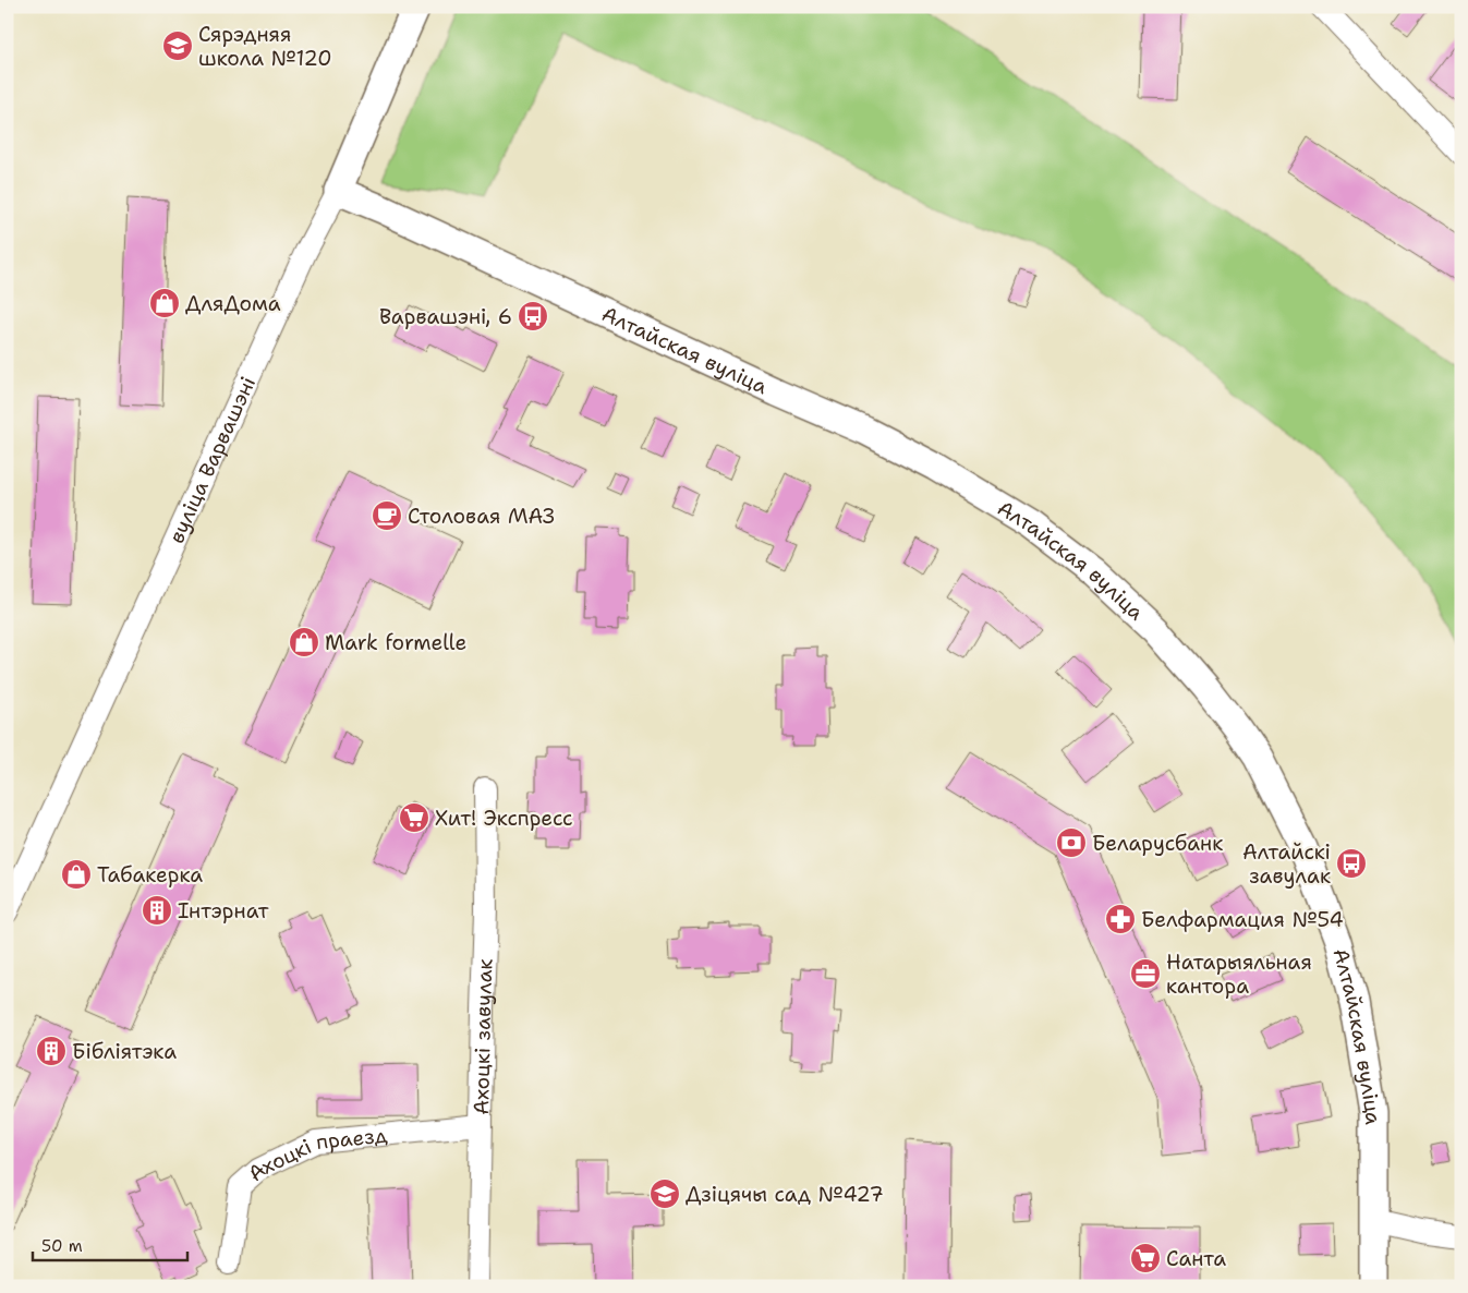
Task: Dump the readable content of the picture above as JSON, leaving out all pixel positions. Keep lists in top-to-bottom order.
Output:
{
  "streets": {
    "main road": ["Алтайская вуліца", "вуліца Варвашэні"],
    "street": ["Ахоцкі завулак", "Ахоцкі праезд"]
  },
  "crossings": [
    ["Алтайская вуліца", "вуліца Варвашэні"],
    ["Ахоцкі завулак", "Ахоцкі праезд"]
  ],
  "places": {
    "school or university": ["Сярэдняя школа №120", "Дзіцячы сад №427"],
    "shop": ["ДляДома", "Mark formelle", "Табакерка"],
    "bus stop": ["Варвашэні, 6", "Алтайскі завулак"],
    "cafe": ["Столовая МАЗ"],
    "supermarket": ["Хит! Экспресс", "Санта"],
    "bank": ["Беларусбанк"],
    "building": ["Інтэрнат", "Бібліятэка"],
    "pharmacy": ["Белфармация №54"],
    "office": ["Натарыяльная кантора"]
  },
  "scale_bar": "50 m"
}
